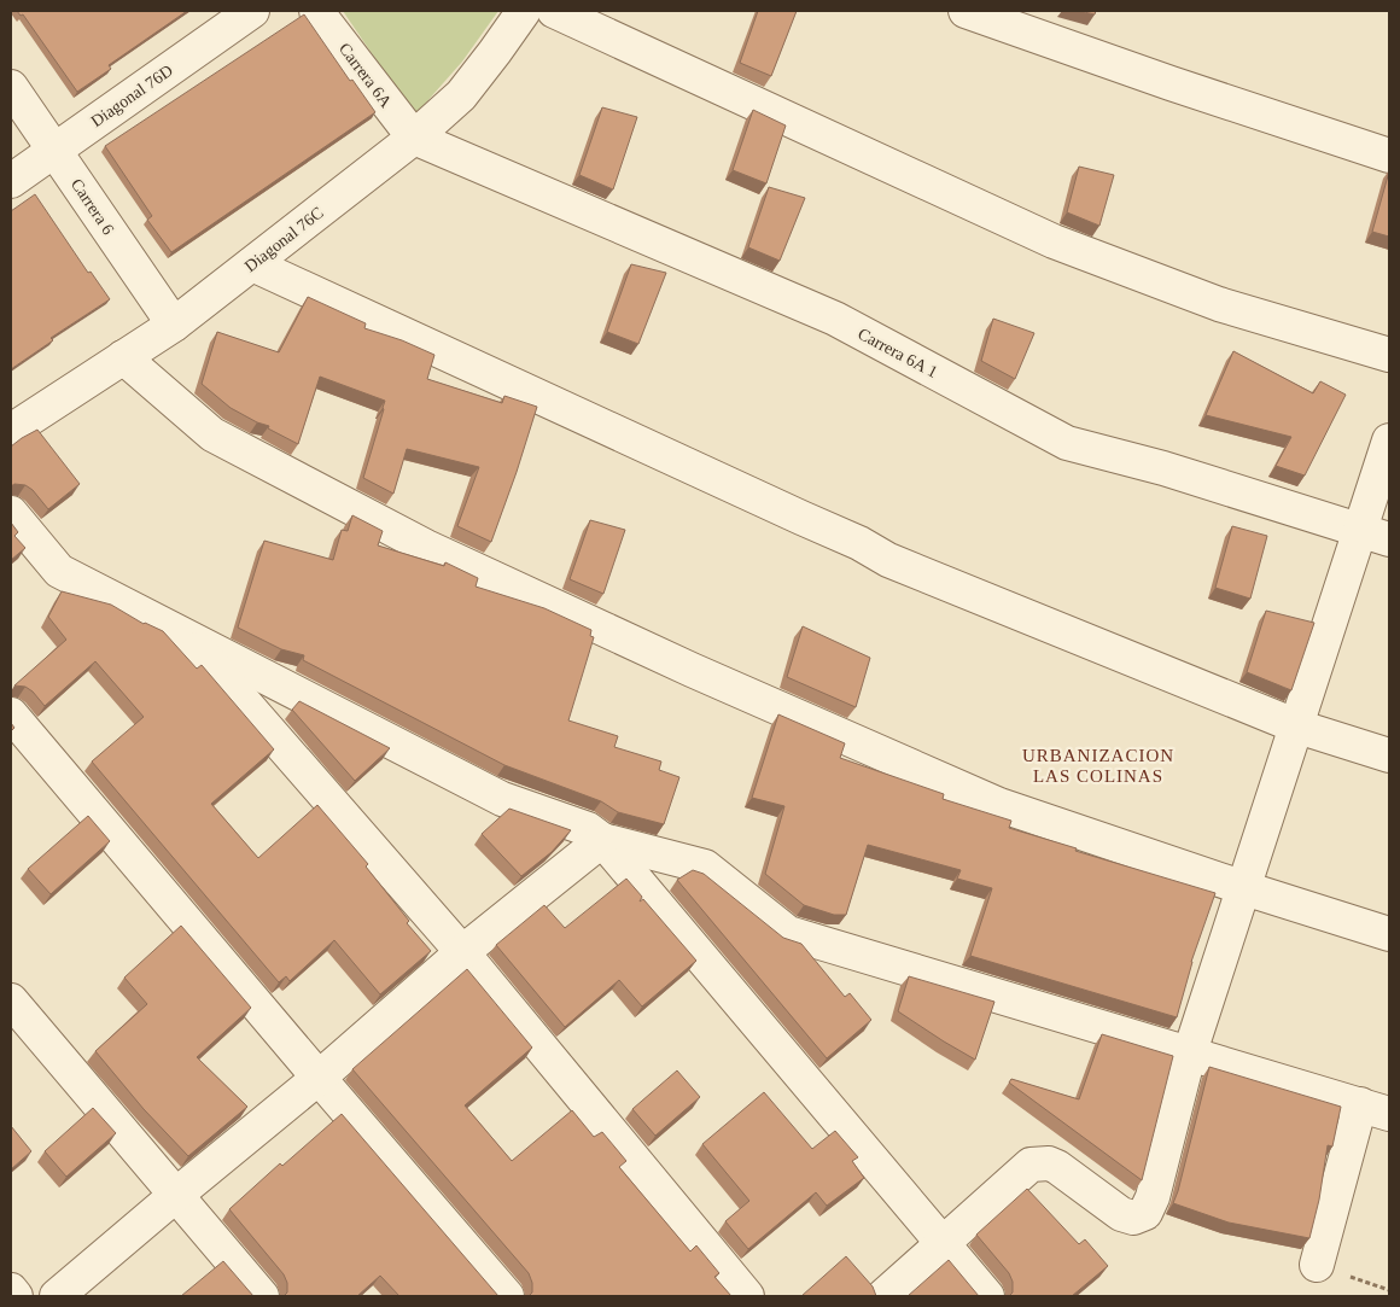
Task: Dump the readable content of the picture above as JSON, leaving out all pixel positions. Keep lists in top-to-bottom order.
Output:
{
  "streets": {
    "street": [
      "Carrera 6A",
      "Diagonal 76D",
      "Carrera 6",
      "Diagonal 76C",
      "Carrera 6A 1"
    ]
  },
  "crossings": [
    ["Carrera 6A", "Diagonal 76C"],
    ["Carrera 6A", "Carrera 6A 1"],
    ["Diagonal 76D", "Carrera 6"],
    ["Carrera 6", "Diagonal 76C"],
    ["Diagonal 76C", "Carrera 6A 1"]
  ],
  "districts": ["URBANIZACION LAS COLINAS"]
}
